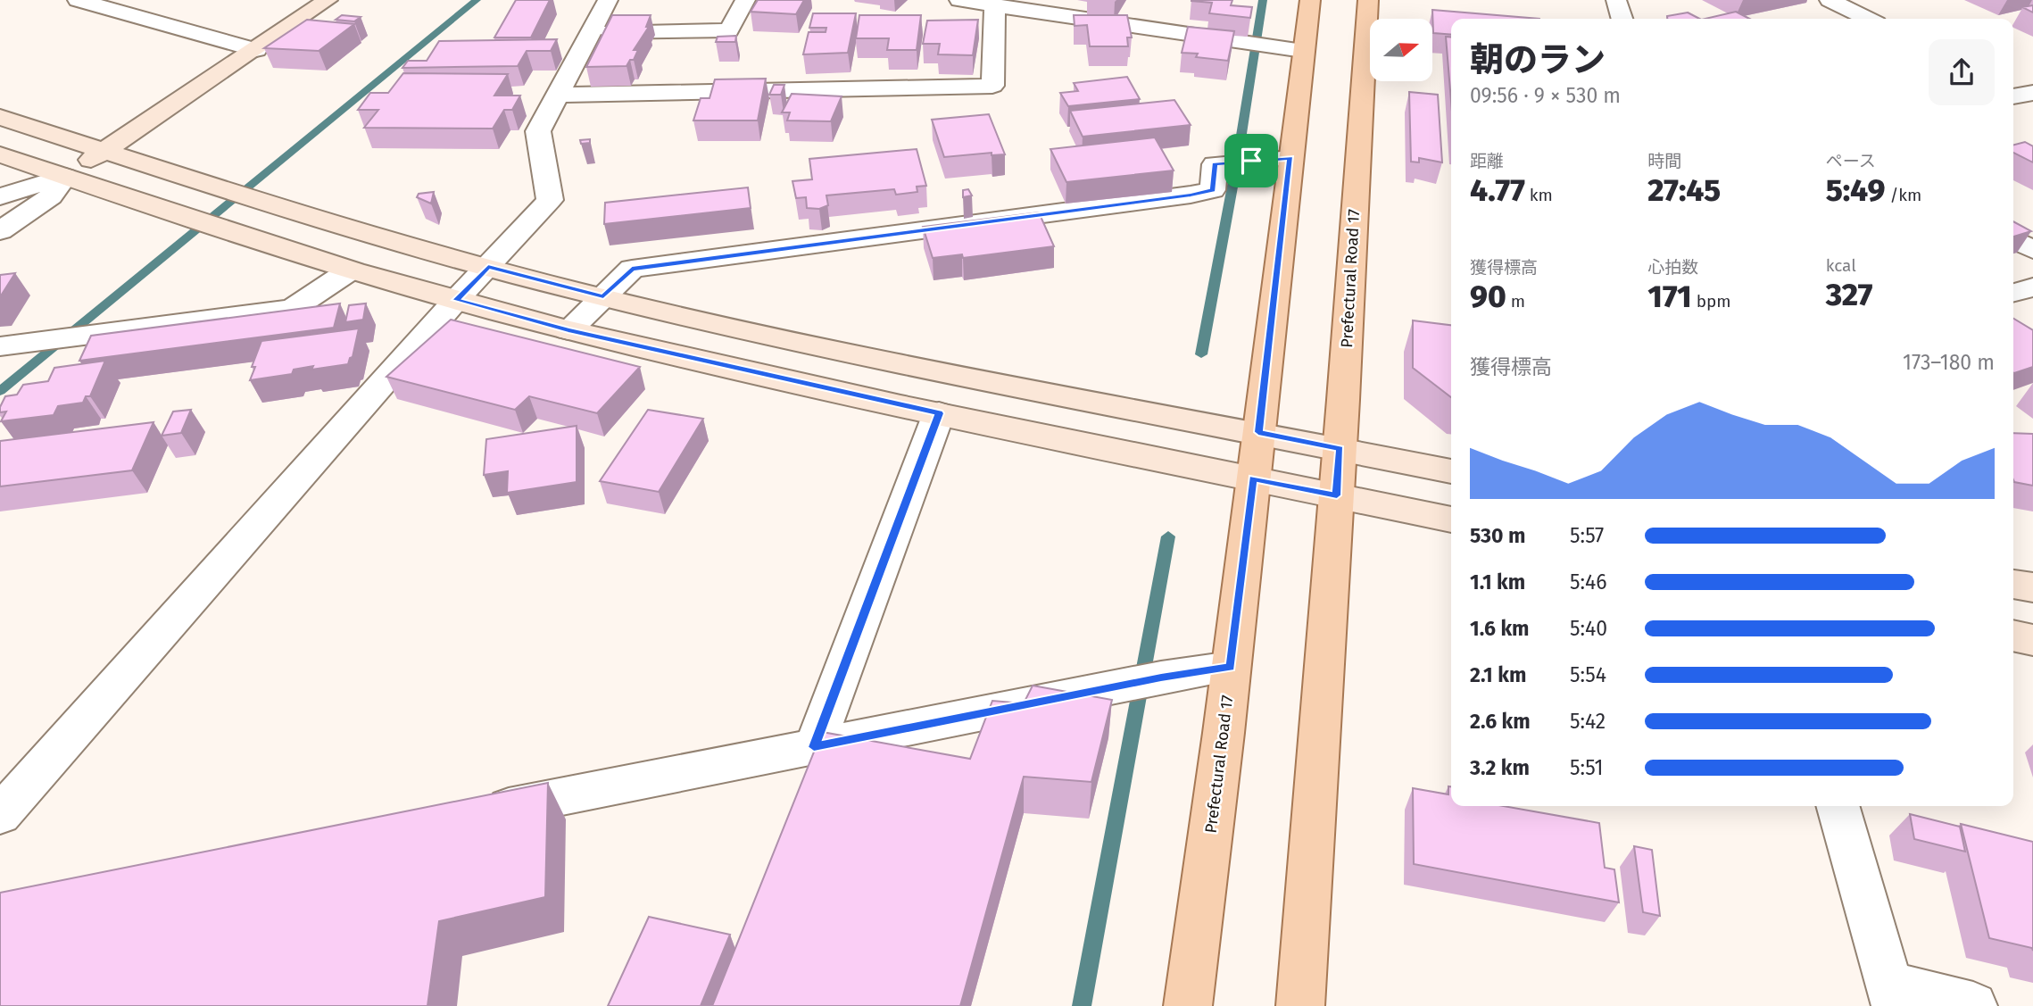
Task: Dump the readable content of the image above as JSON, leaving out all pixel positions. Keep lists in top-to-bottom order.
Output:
{
  "streets": {
    "main road": ["Prefectural Road 17"]
  },
  "north": "right",
  "page": {
    "heading": ["朝のラン", "09:56 · 9 × 530 m"],
    "stats": [
      ["距離", "4.77 km"],
      ["時間", "27:45"],
      ["ペース", "5:49 /km"],
      ["獲得標高", "90 m"],
      ["心拍数", "171 bpm"],
      ["kcal", "327"]
    ],
    "chart": ["獲得標高", "173–180 m"],
    "list": [
      {
        "name": "530 m",
        "note": "5:57"
      },
      {
        "name": "1.1 km",
        "note": "5:46"
      },
      {
        "name": "1.6 km",
        "note": "5:40"
      },
      {
        "name": "2.1 km",
        "note": "5:54"
      },
      {
        "name": "2.6 km",
        "note": "5:42"
      },
      {
        "name": "3.2 km",
        "note": "5:51"
      }
    ]
  }
}
